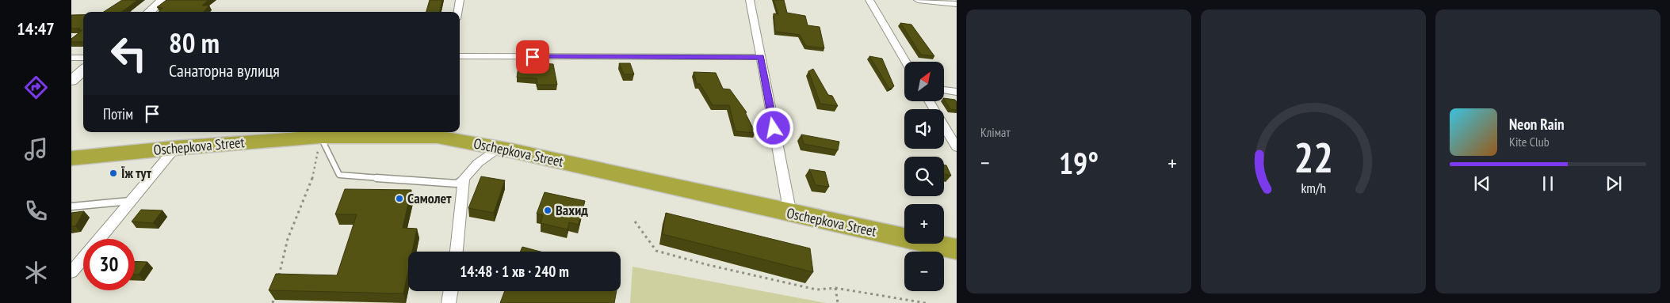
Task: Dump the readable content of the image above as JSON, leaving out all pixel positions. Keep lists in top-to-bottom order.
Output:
{
  "streets": {
    "highway": ["Oschepkova Street"]
  },
  "places": ["Їж тут", "Самолет", "Вахид"],
  "north": "top right",
  "page": {
    "tabs": "14:47",
    "tile": "Клімат",
    "turn": ["80 m", "Санаторна вулиця"],
    "map_buttons": ["+", "−"],
    "then": "Потім",
    "song": ["Neon Rain", "Kite Club"],
    "heat": ["−", "19°", "+"],
    "limit": "30",
    "trip": "14:48 · 1 хв · 240 m",
    "gauge": ["22", "km/h"]
  }
}
